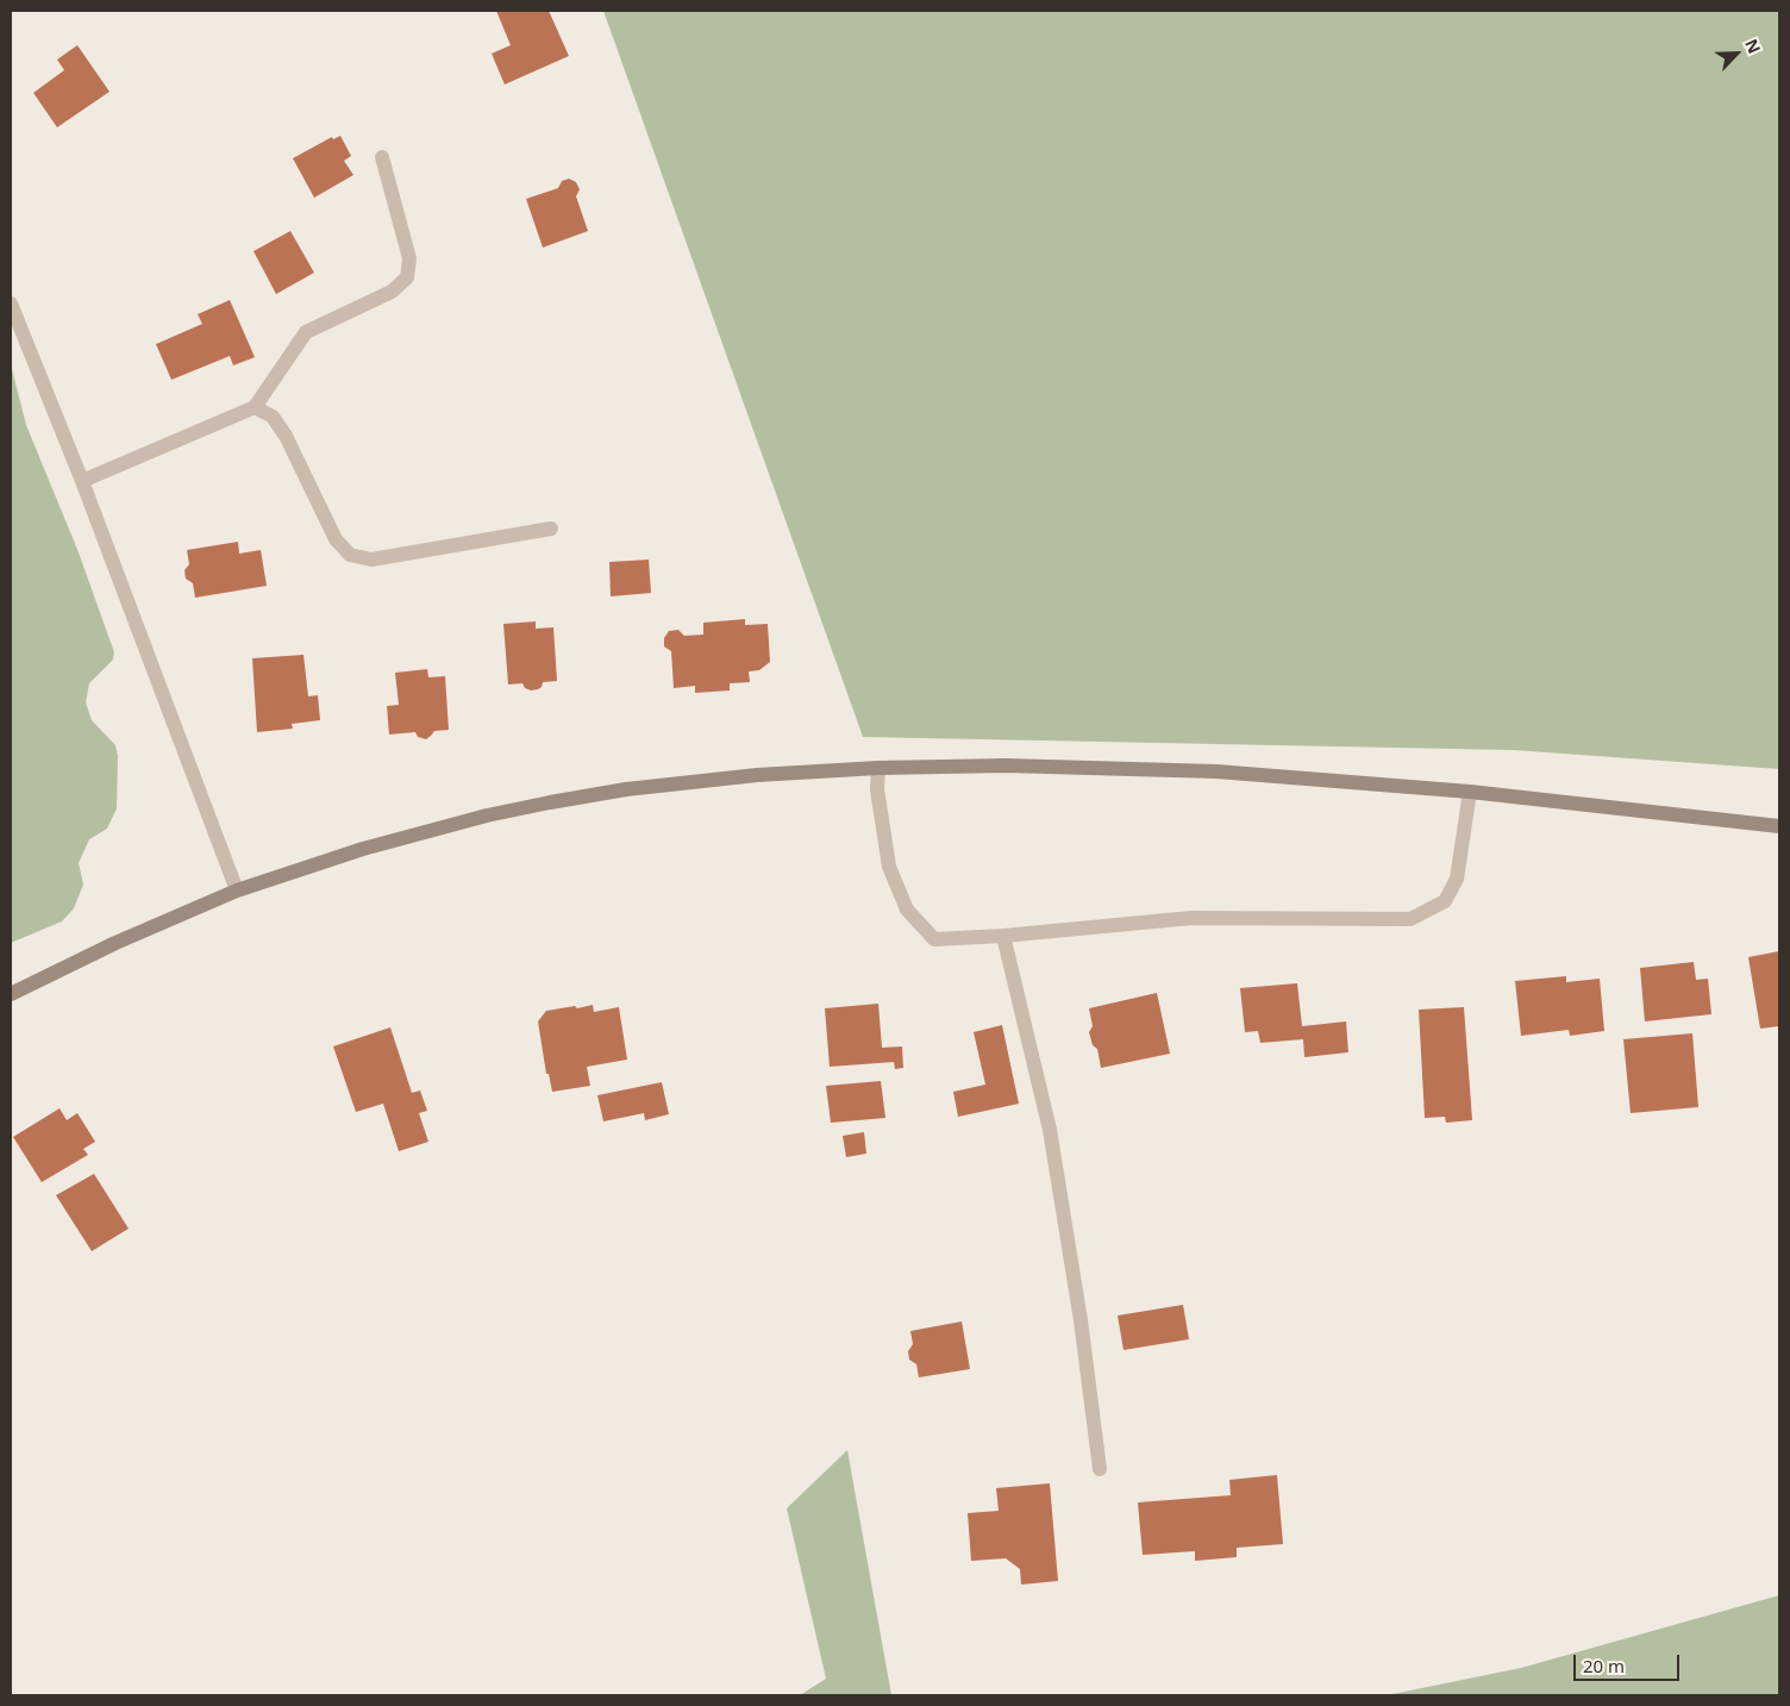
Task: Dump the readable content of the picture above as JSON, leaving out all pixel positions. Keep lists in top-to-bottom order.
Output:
{
  "scale_bar": "20 m",
  "north": "top right"
}
